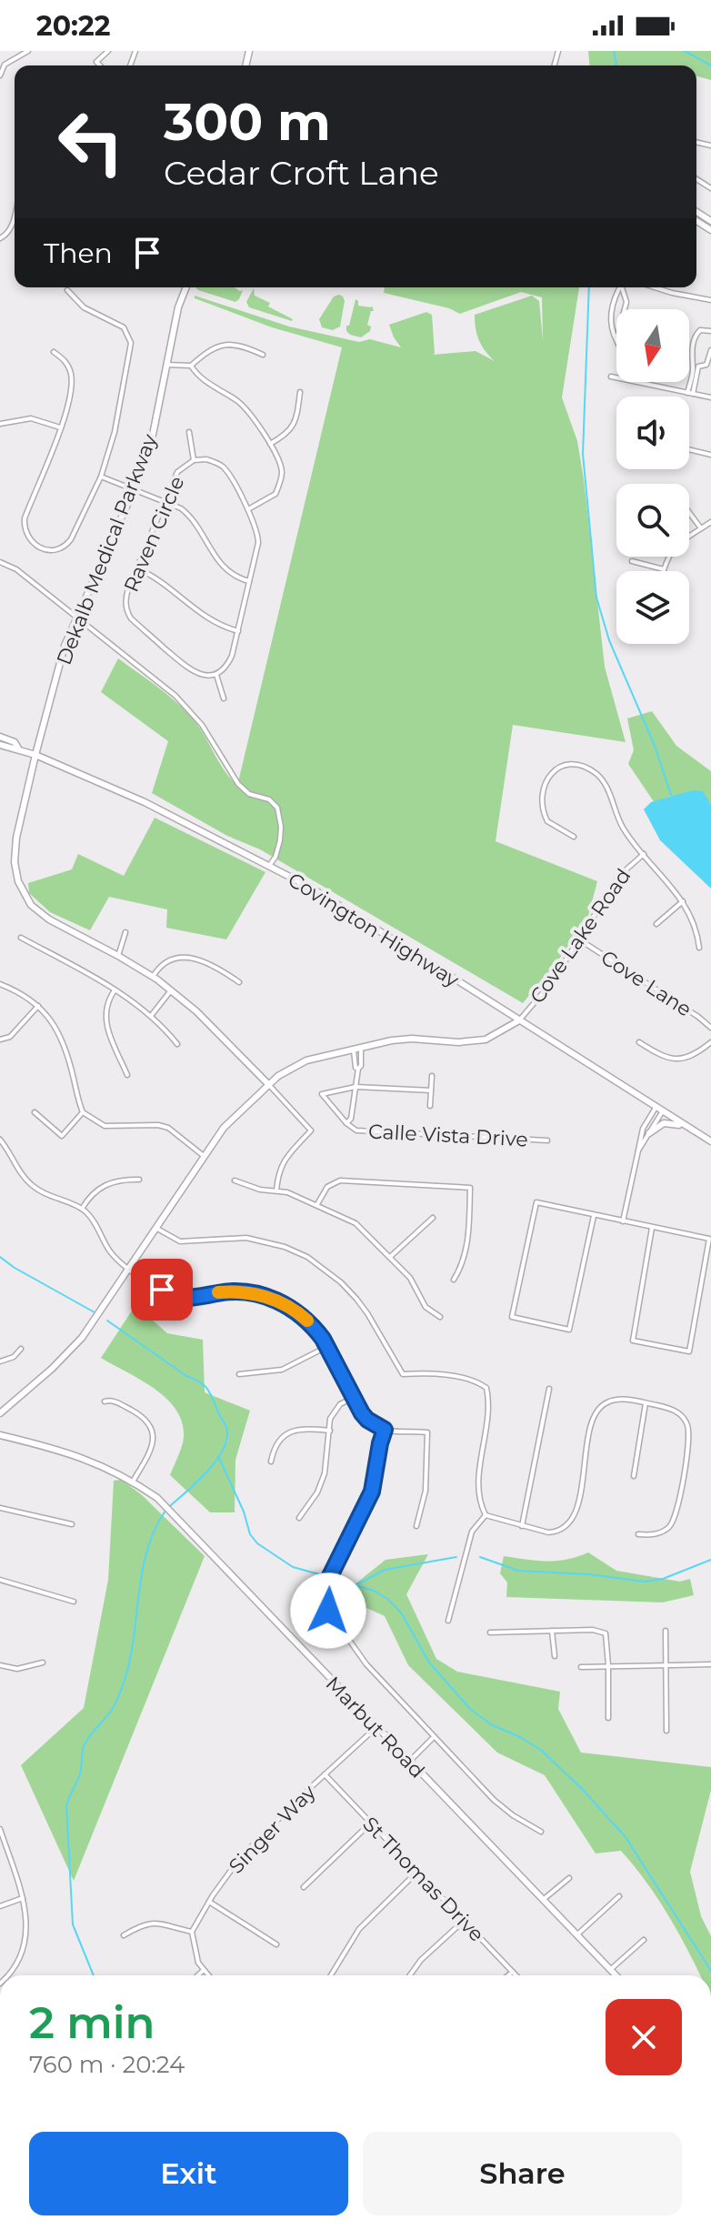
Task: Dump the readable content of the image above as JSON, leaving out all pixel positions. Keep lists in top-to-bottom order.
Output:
{
  "streets": {
    "street": [
      "Raven Circle",
      "Dekalb Medical Parkway",
      "Covington Highway",
      "Cove Lake Road",
      "Cove Lane",
      "Calle Vista Drive",
      "Marbut Road",
      "Singer Way",
      "St Thomas Drive"
    ]
  },
  "crossings": [
    ["Dekalb Medical Parkway", "Covington Highway"],
    ["Covington Highway", "Cove Lake Road"],
    ["Cove Lake Road", "Cove Lane"],
    ["Marbut Road", "Singer Way"],
    ["Singer Way", "St Thomas Drive"]
  ],
  "north": "bottom",
  "page": {
    "status": "20:22",
    "turn": ["300 m", "Cedar Croft Lane"],
    "then": "Then",
    "heading": ["2 min", "760 m · 20:24"],
    "buttons": ["Exit", "Share"]
  }
}
